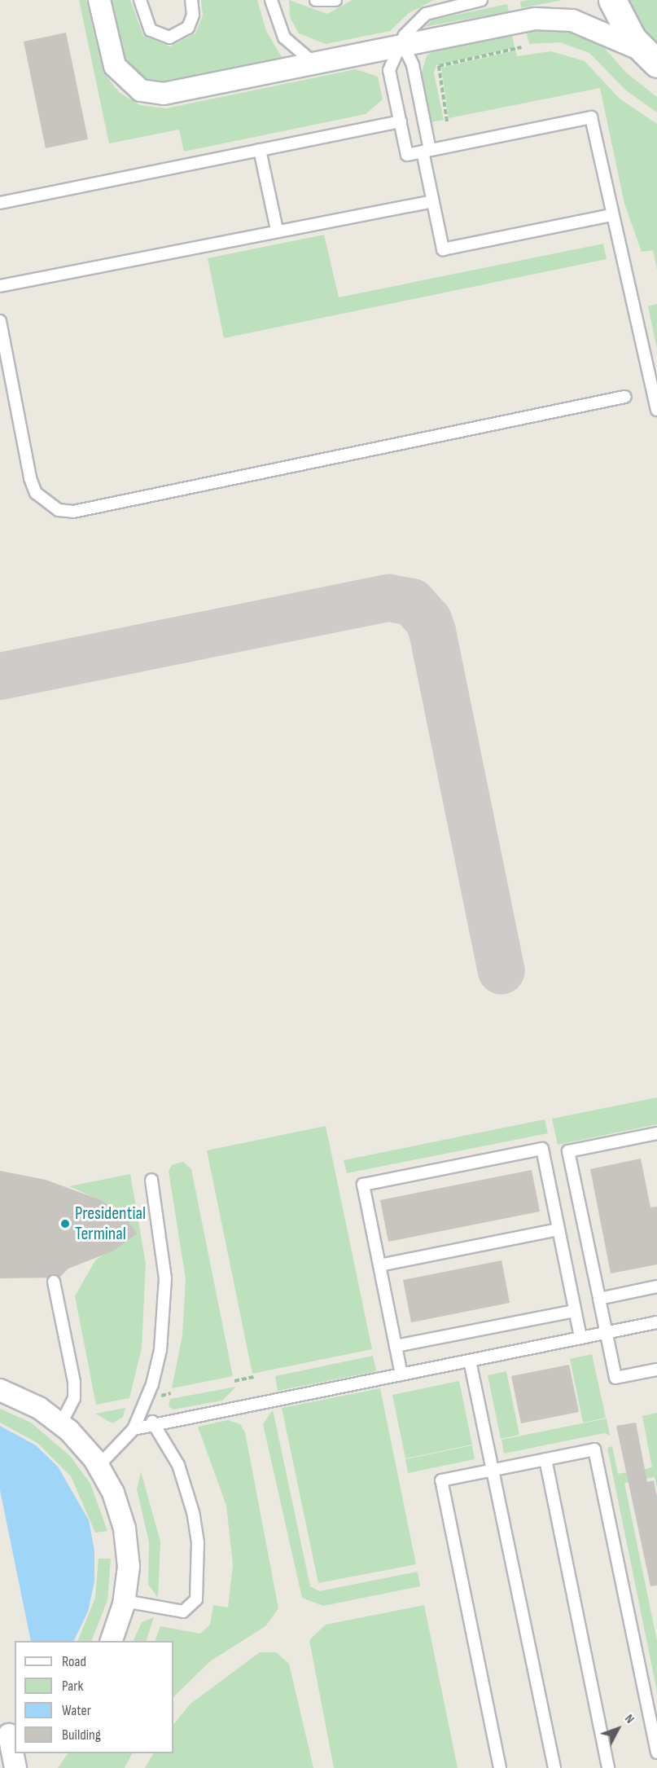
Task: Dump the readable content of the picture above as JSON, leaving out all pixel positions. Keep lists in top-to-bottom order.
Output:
{
  "places": ["Presidential Terminal"],
  "legend": [
    "Road",
    "Park",
    "Water",
    "Building"
  ],
  "north": "top right"
}
